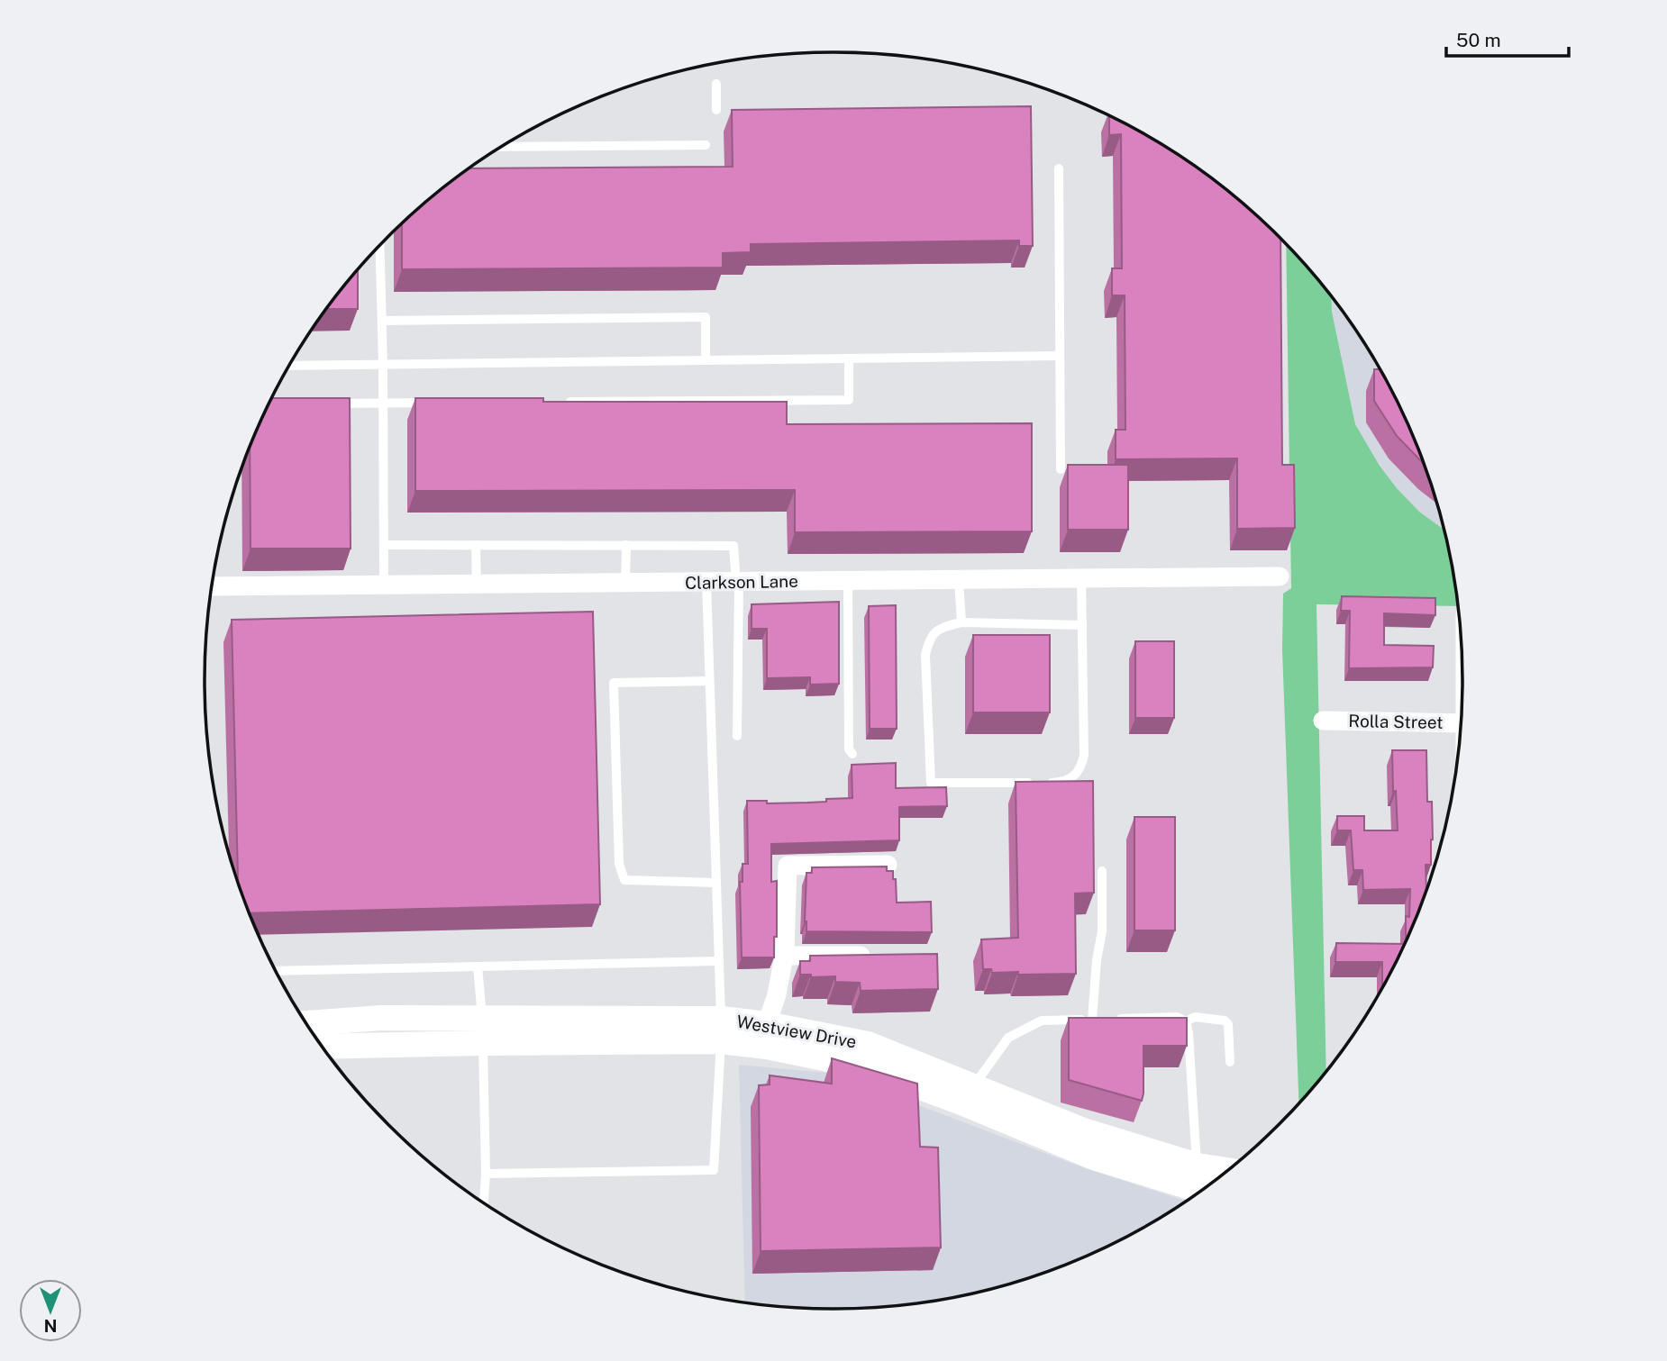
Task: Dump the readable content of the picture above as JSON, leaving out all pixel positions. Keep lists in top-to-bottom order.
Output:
{
  "streets": {
    "main road": ["Westview Drive"],
    "street": ["Clarkson Lane", "Rolla Street"]
  },
  "scale_bar": "50 m",
  "north": "bottom"
}
